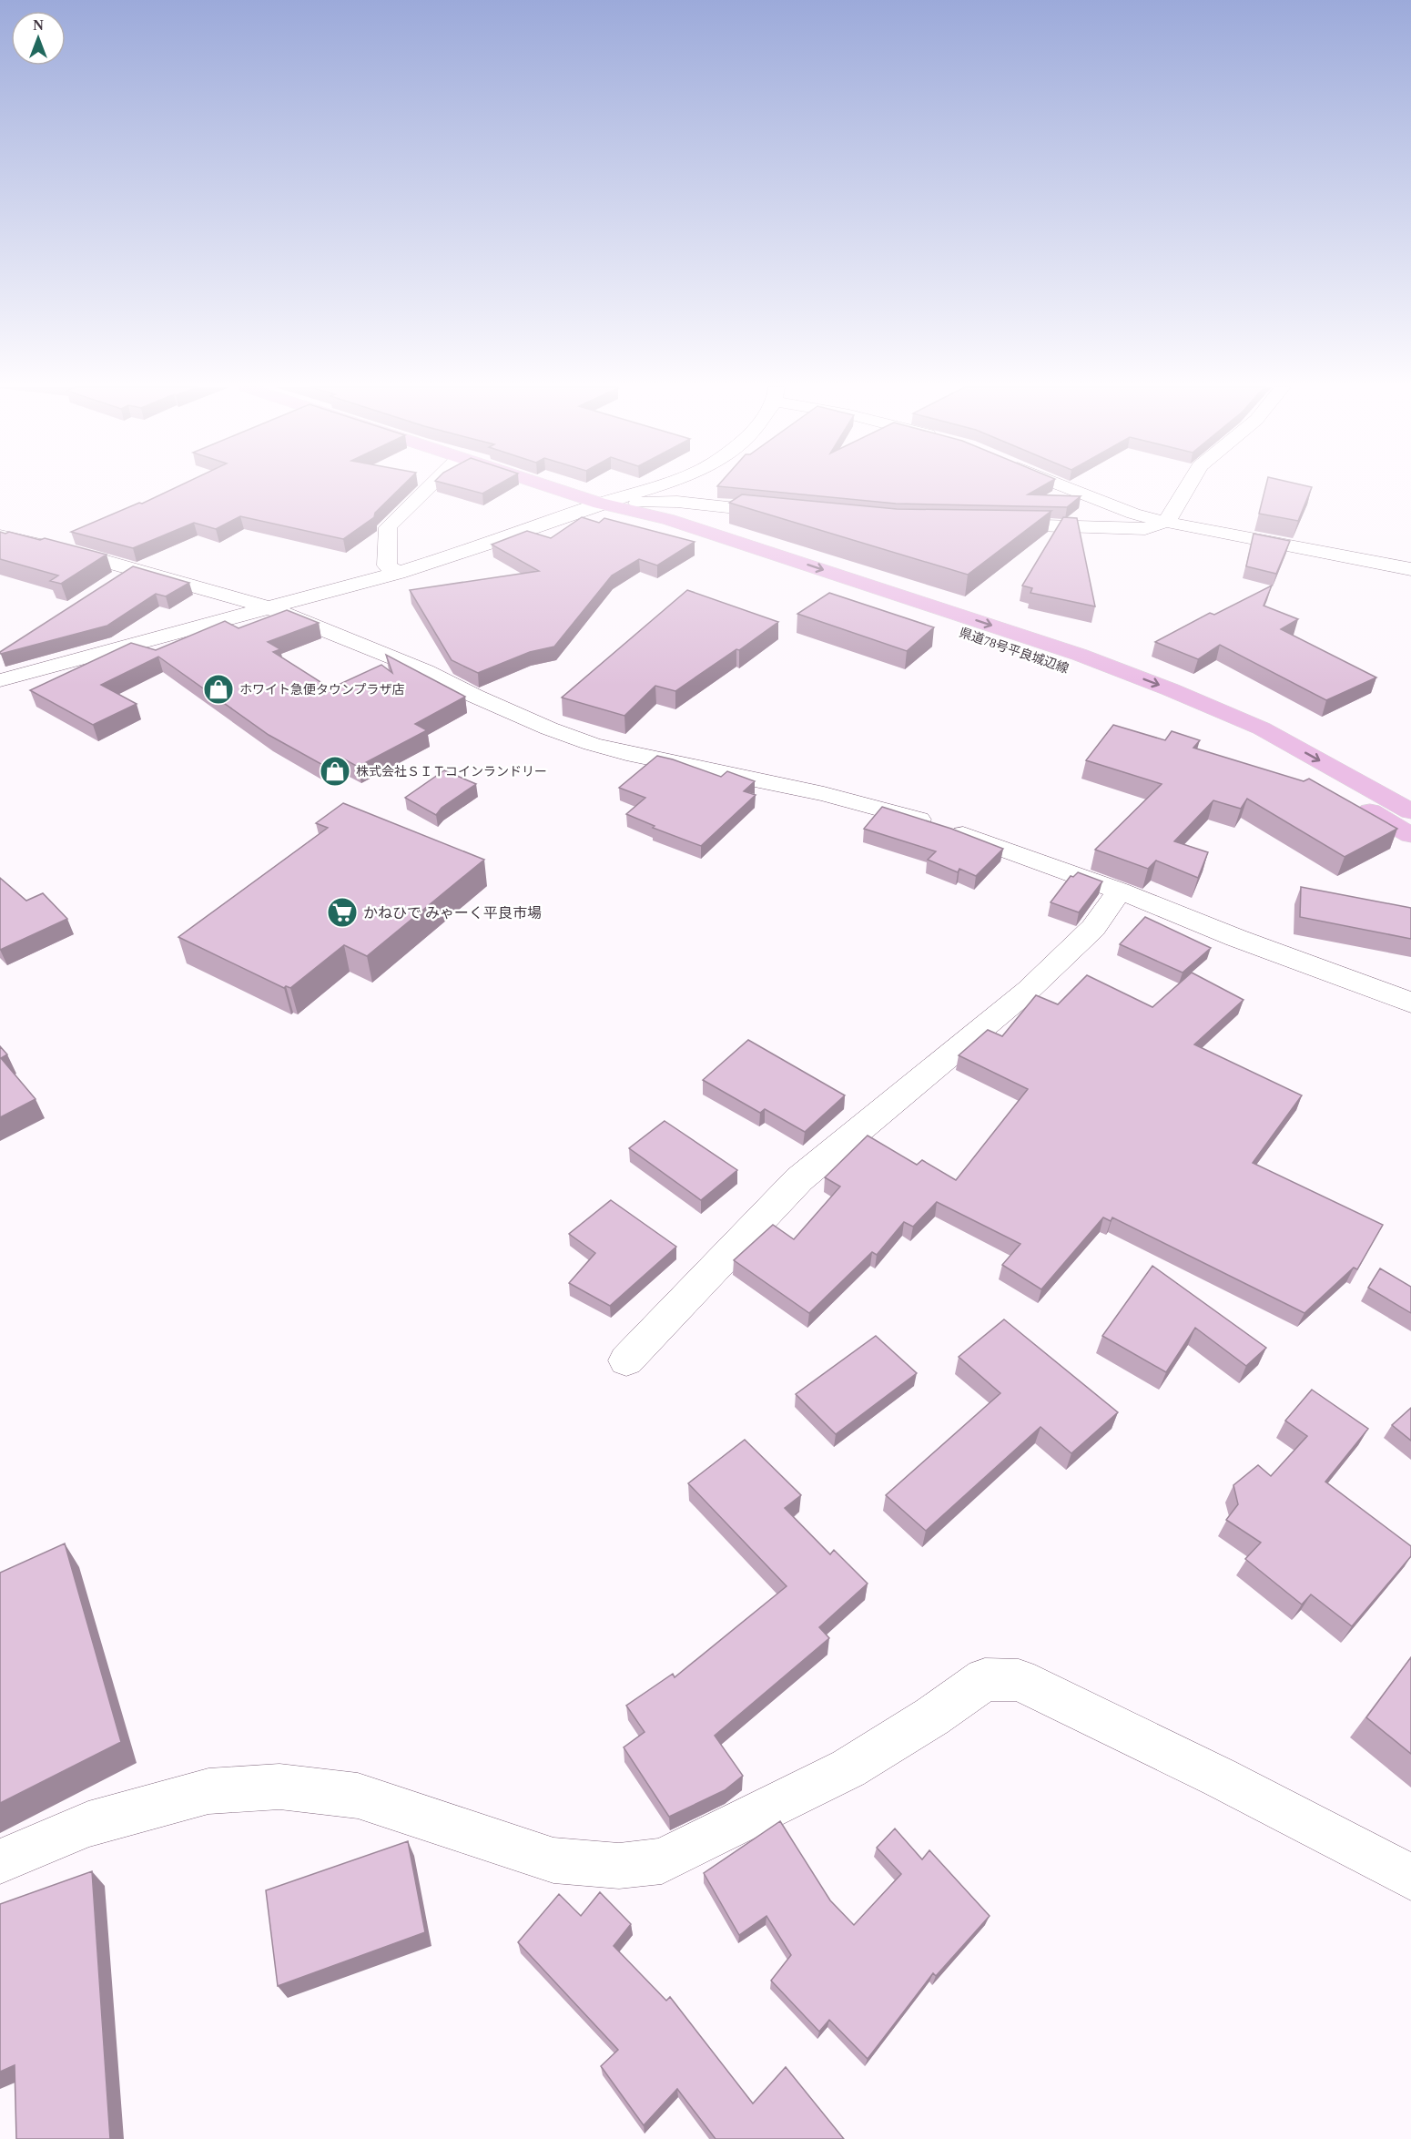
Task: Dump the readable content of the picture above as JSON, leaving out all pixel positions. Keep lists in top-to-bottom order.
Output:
{
  "streets": {
    "main road": ["県道78号平良城辺線"]
  },
  "places": {
    "shop": ["ホワイト急便タウンプラザ店", "株式会社ＳＩＴコインランドリー"],
    "supermarket": ["かねひで みゃーく平良市場"]
  },
  "north": "top"
}
